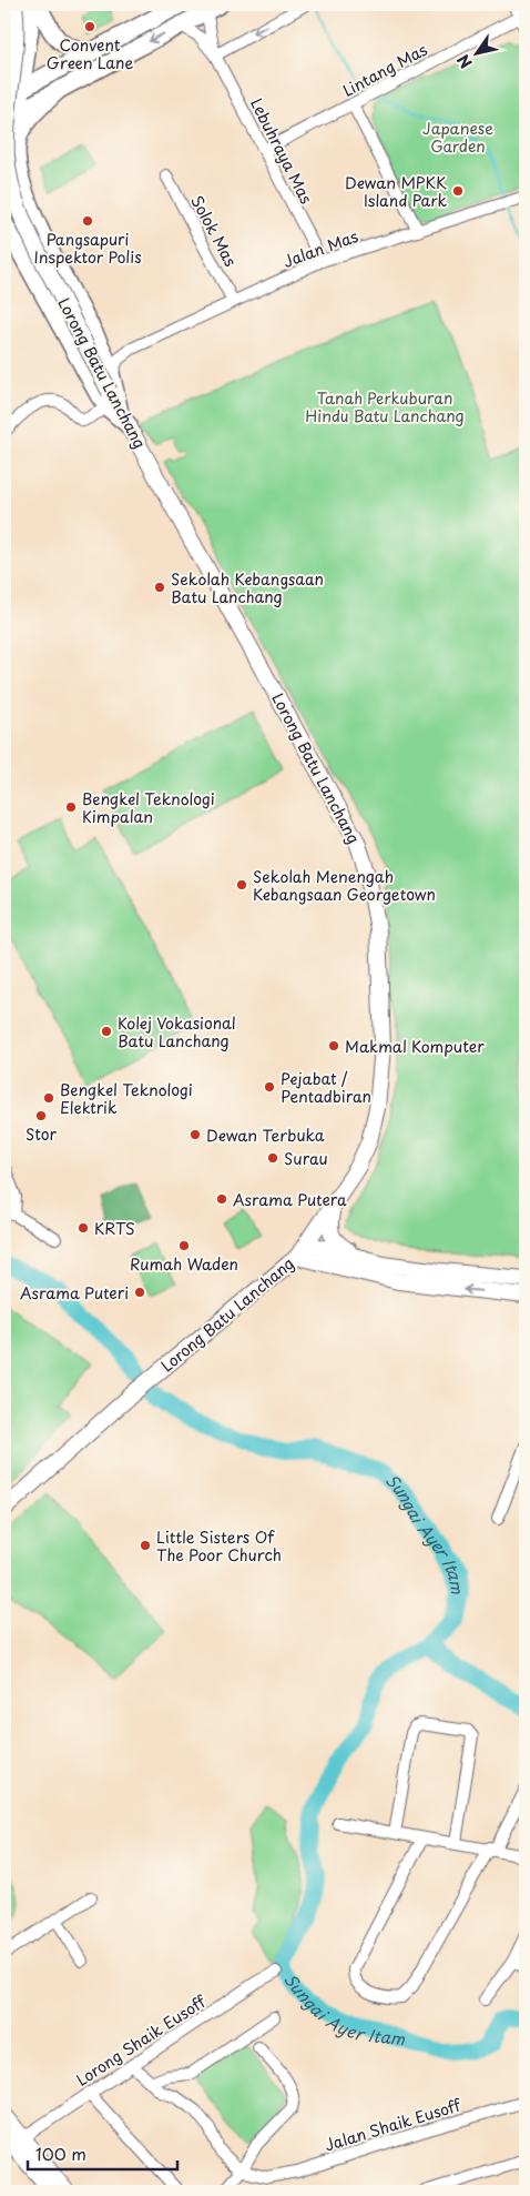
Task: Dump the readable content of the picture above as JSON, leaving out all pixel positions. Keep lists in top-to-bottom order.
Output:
{
  "streets": {
    "main road": ["Lorong Batu Lanchang"],
    "street": [
      "Lintang Mas",
      "Lebuhraya Mas",
      "Solok Mas",
      "Jalan Mas",
      "Lorong Shaik Eusoff",
      "Jalan Shaik Eusoff"
    ]
  },
  "crossings": [
    ["Lintang Mas", "Lebuhraya Mas"],
    ["Lebuhraya Mas", "Jalan Mas"],
    ["Solok Mas", "Jalan Mas"],
    ["Jalan Mas", "Lorong Batu Lanchang"]
  ],
  "water": ["Sungai Ayer Itam"],
  "parks": ["Japanese Garden", "Tanah Perkuburan Hindu Batu Lanchang"],
  "places": [
    "Convent Green Lane",
    "Dewan MPKK Island Park",
    "Pangsapuri Inspektor Polis",
    "Sekolah Kebangsaan Batu Lanchang",
    "Bengkel Teknologi Kimpalan",
    "Sekolah Menengah Kebangsaan Georgetown",
    "Kolej Vokasional Batu Lanchang",
    "Makmal Komputer",
    "Pejabat / Pentadbiran",
    "Bengkel Teknologi Elektrik",
    "Stor",
    "Dewan Terbuka",
    "Surau",
    "Asrama Putera",
    "KRTS",
    "Rumah Waden",
    "Asrama Puteri",
    "Little Sisters Of The Poor Church"
  ],
  "scale_bar": "100 m",
  "north": "bottom left"
}
